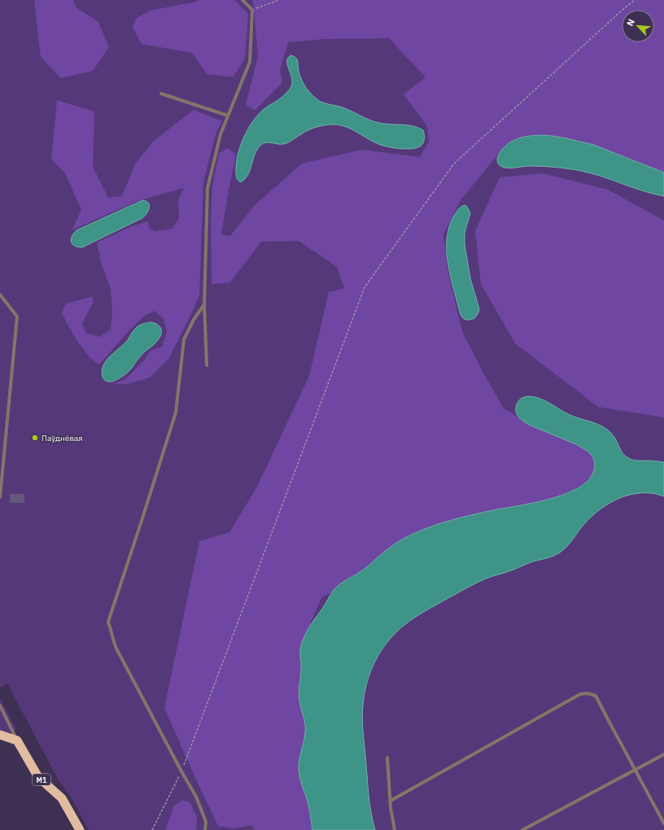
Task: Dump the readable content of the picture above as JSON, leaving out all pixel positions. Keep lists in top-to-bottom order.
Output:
{
  "streets": {
    "highway": ["М1"]
  },
  "places": ["Паўднёвая"],
  "north": "top left"
}
